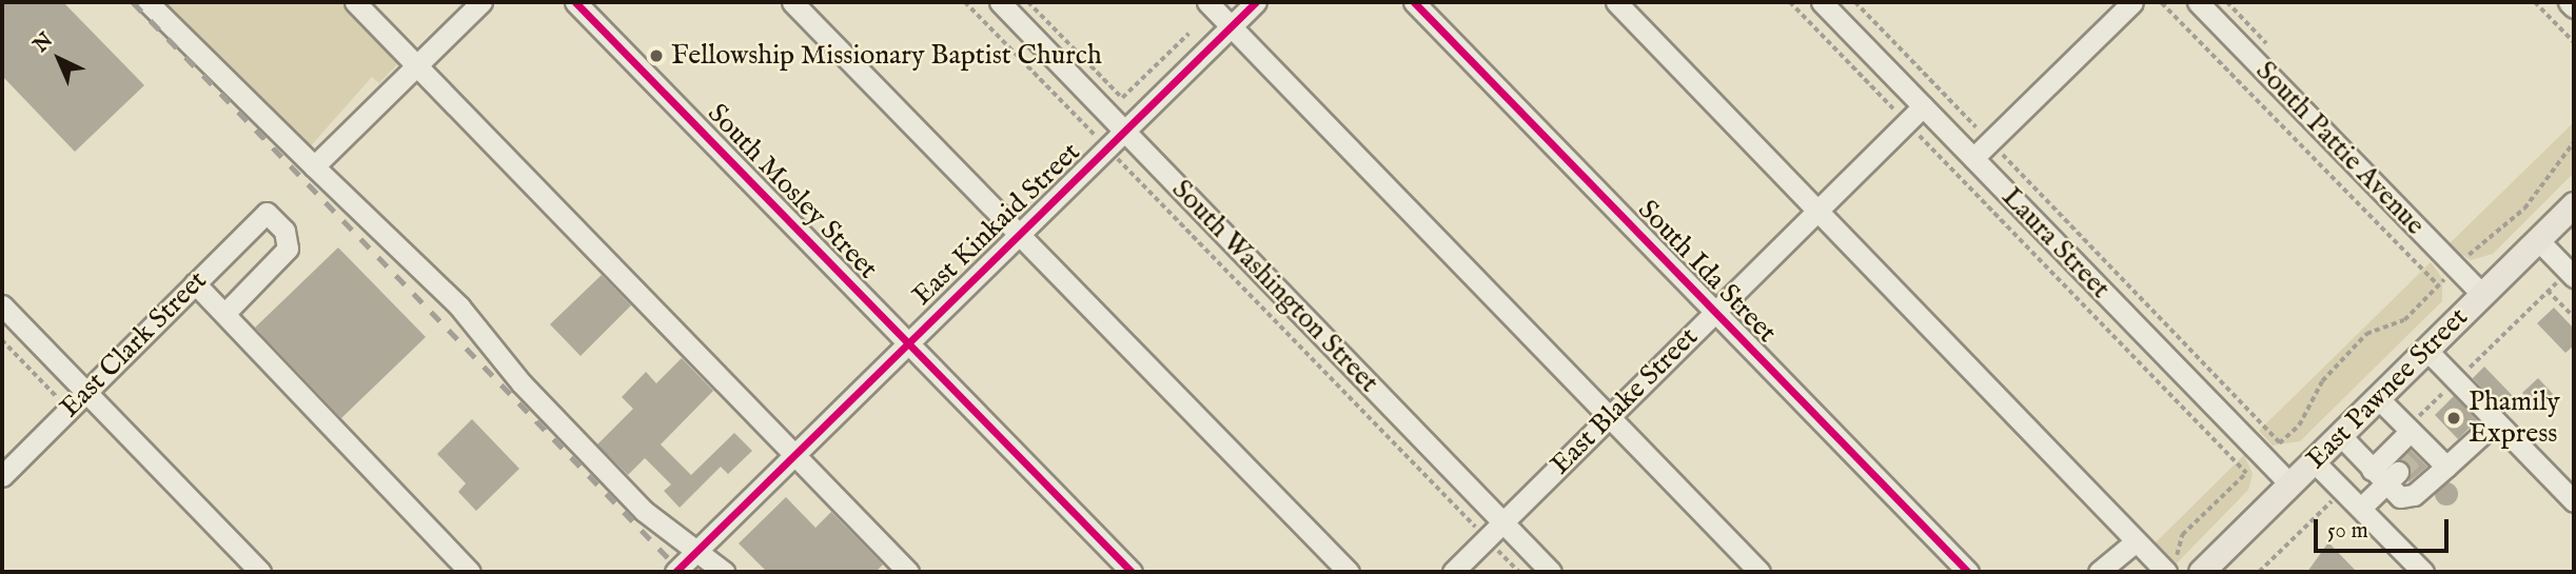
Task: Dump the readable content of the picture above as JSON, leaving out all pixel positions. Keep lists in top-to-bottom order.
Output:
{
  "streets": {
    "main road": ["East Pawnee Street"],
    "street": [
      "South Pattie Avenue",
      "South Mosley Street",
      "East Kinkaid Street",
      "Laura Street",
      "South Ida Street",
      "South Washington Street",
      "East Clark Street",
      "East Blake Street"
    ]
  },
  "crossings": [
    ["South Pattie Avenue", "East Pawnee Street"],
    ["South Mosley Street", "East Kinkaid Street"],
    ["East Kinkaid Street", "South Washington Street"],
    ["Laura Street", "East Pawnee Street"],
    ["Laura Street", "East Blake Street"],
    ["South Ida Street", "East Blake Street"],
    ["South Washington Street", "East Blake Street"]
  ],
  "places": ["Fellowship Missionary Baptist Church", "Phamily Express"],
  "scale_bar": "50 m",
  "north": "top left"
}
